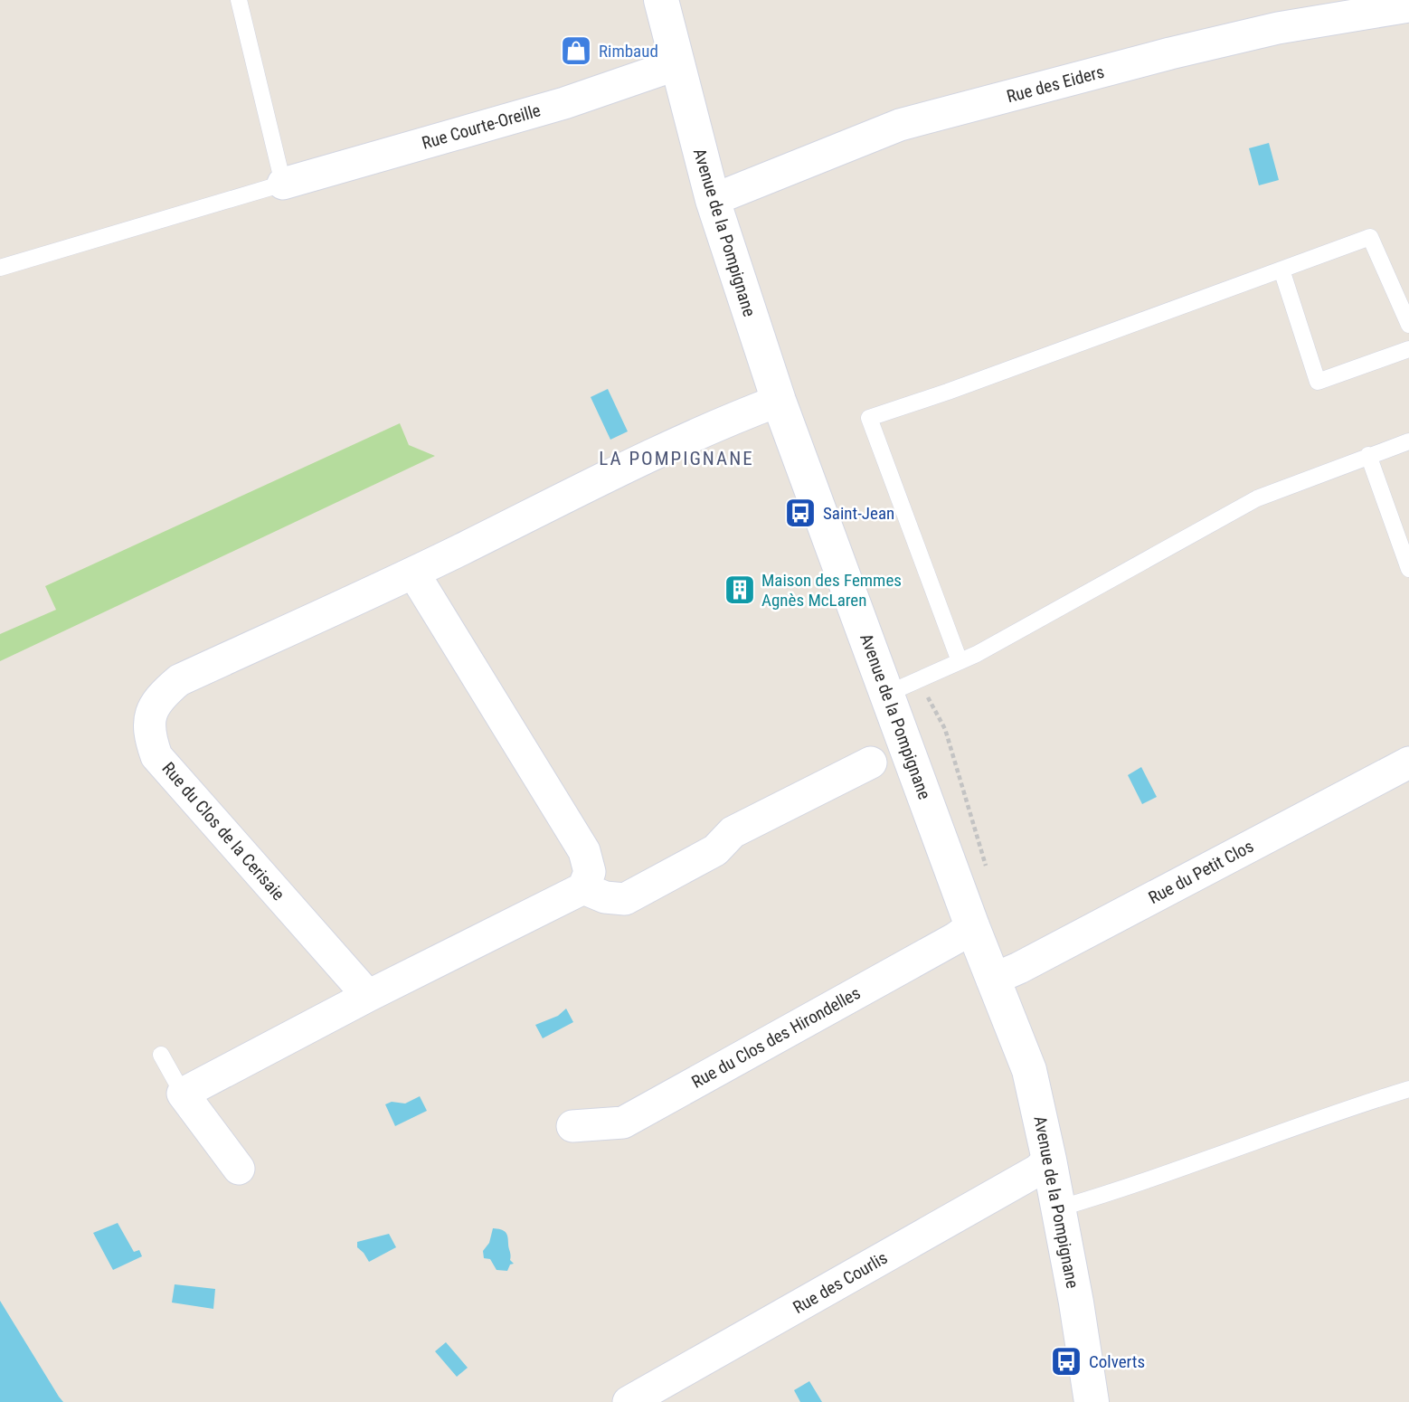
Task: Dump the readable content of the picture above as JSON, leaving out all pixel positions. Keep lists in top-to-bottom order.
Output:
{
  "streets": {
    "main road": ["Avenue de la Pompignane"],
    "street": [
      "Rue des Eiders",
      "Rue Courte-Oreille",
      "Rue du Clos de la Cerisaie",
      "Rue du Petit Clos",
      "Rue du Clos des Hirondelles",
      "Rue des Courlis"
    ]
  },
  "crossings": [
    ["Rue des Eiders", "Avenue de la Pompignane"],
    ["Rue Courte-Oreille", "Avenue de la Pompignane"],
    ["Avenue de la Pompignane", "Rue du Clos de la Cerisaie"],
    ["Avenue de la Pompignane", "Rue du Petit Clos"],
    ["Avenue de la Pompignane", "Rue du Clos des Hirondelles"],
    ["Avenue de la Pompignane", "Rue des Courlis"]
  ],
  "districts": ["LA POMPIGNANE"],
  "places": {
    "shop": ["Rimbaud"],
    "bus stop": ["Saint-Jean", "Colverts"],
    "building": ["Maison des Femmes Agnès McLaren"]
  }
}
